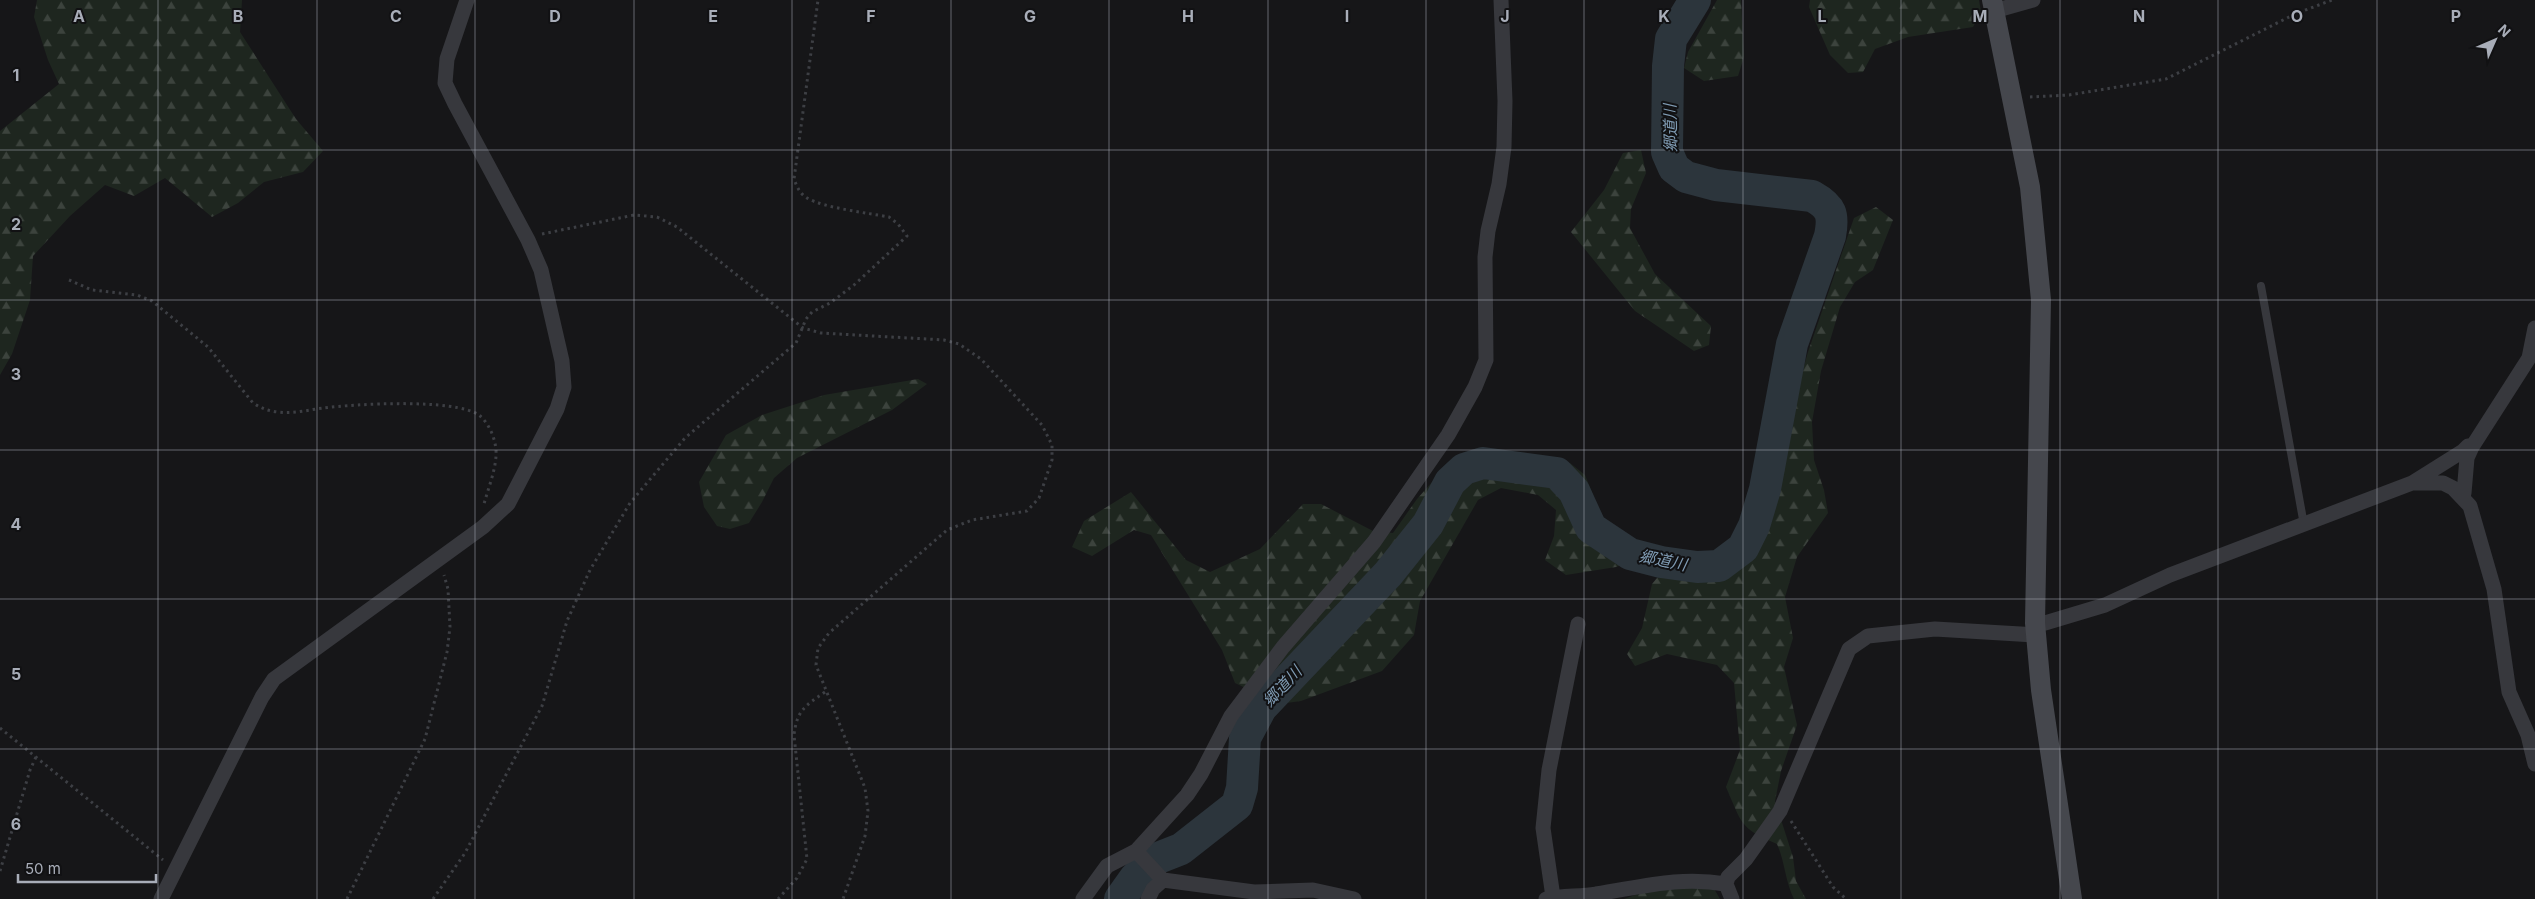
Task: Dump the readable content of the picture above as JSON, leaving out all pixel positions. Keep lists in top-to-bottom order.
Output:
{
  "water": ["郷道川"],
  "scale_bar": "50 m",
  "north": "top right",
  "grid": {
    "columns": [
      "A",
      "B",
      "C",
      "D",
      "E",
      "F",
      "G",
      "H",
      "I",
      "J",
      "K",
      "L",
      "M",
      "N",
      "O",
      "P"
    ],
    "rows": [
      "1",
      "2",
      "3",
      "4",
      "5",
      "6"
    ]
  }
}
